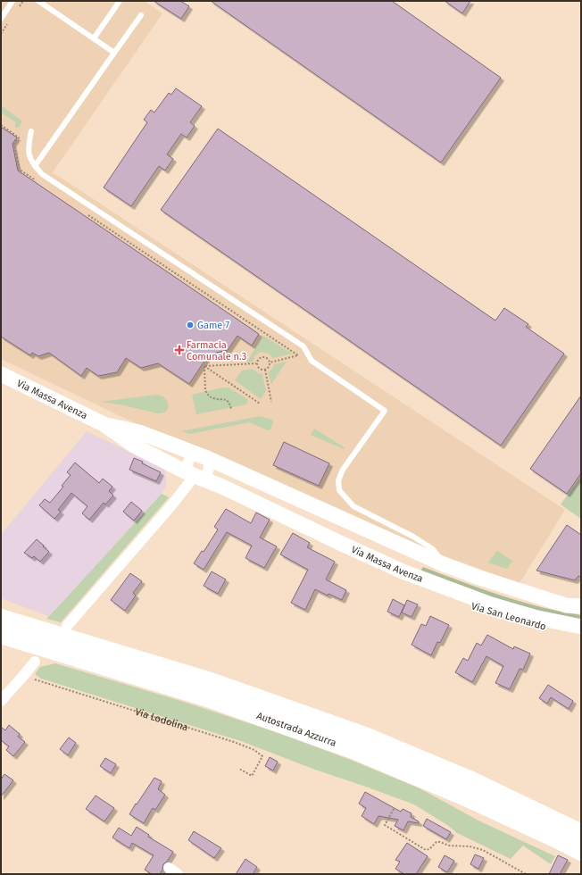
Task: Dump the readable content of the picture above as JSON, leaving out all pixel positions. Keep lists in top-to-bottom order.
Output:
{
  "streets": {
    "highway": ["Autostrada Azzurra"],
    "main road": ["Via Massa Avenza", "Via San Leonardo"],
    "path": ["Via Lodolina"]
  },
  "crossings": [
    ["Via Massa Avenza", "Via San Leonardo"]
  ],
  "places": {
    "other": ["Game 7"],
    "health": ["Farmacia Comunale n.3"]
  }
}
